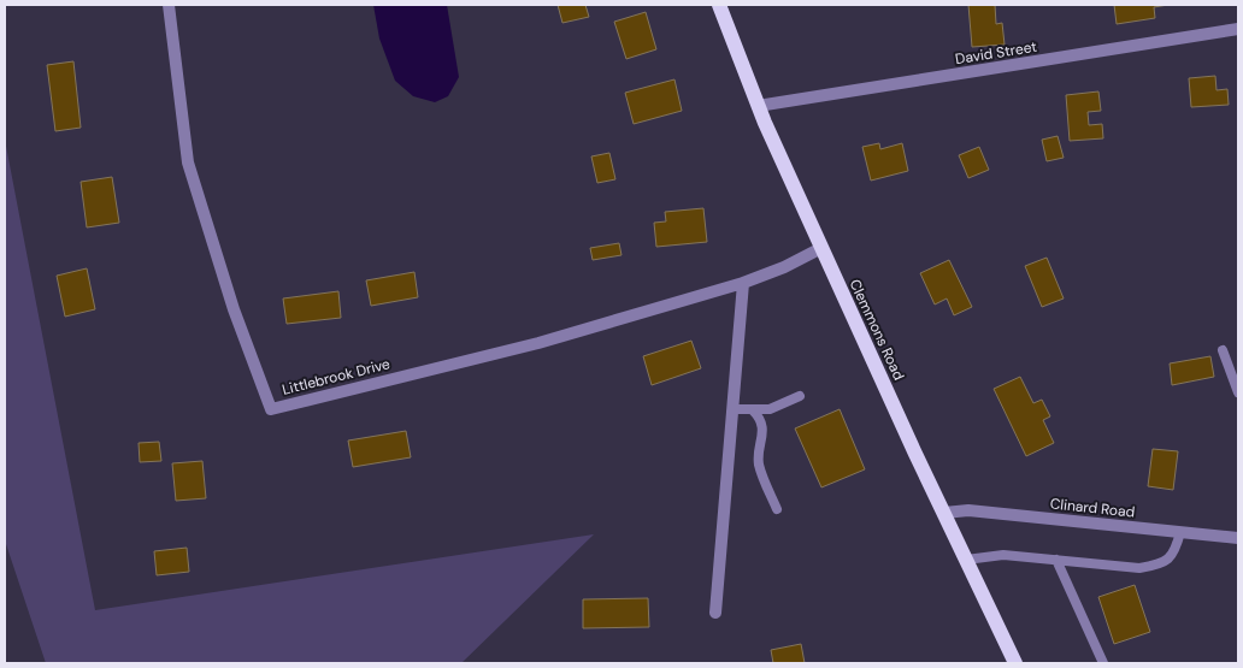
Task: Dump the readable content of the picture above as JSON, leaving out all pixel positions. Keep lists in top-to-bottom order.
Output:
{
  "streets": {
    "main road": ["Clemmons Road"],
    "street": ["David Street", "Littlebrook Drive", "Clinard Road"]
  },
  "crossings": [
    ["David Street", "Clemmons Road"],
    ["Clemmons Road", "Littlebrook Drive"],
    ["Clemmons Road", "Clinard Road"]
  ]
}
